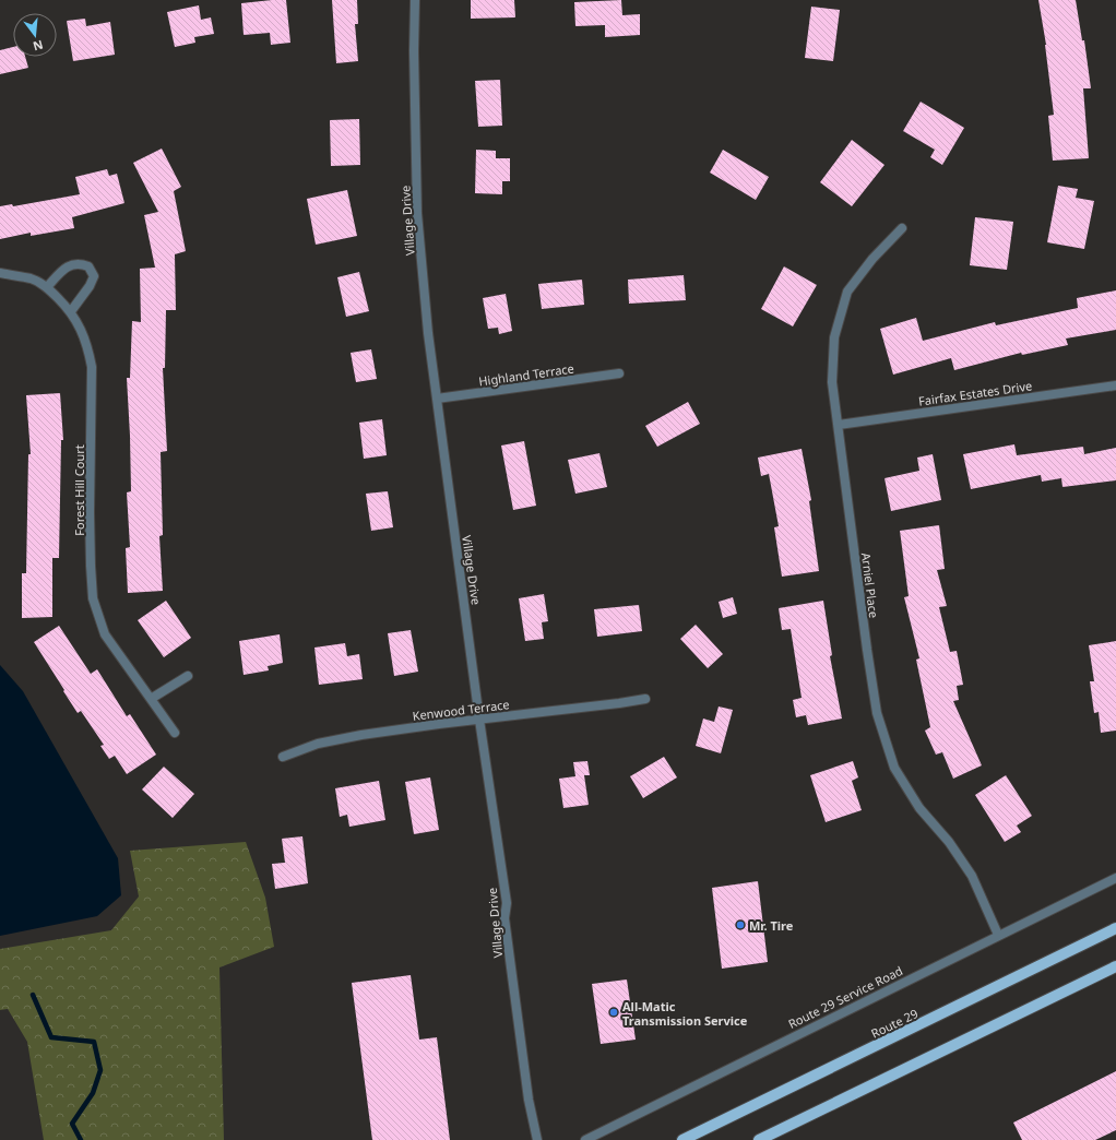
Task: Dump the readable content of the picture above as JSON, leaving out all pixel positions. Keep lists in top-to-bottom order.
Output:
{
  "streets": {
    "main road": ["Route 29"],
    "street": [
      "Village Drive",
      "Highland Terrace",
      "Fairfax Estates Drive",
      "Forest Hill Court",
      "Arniel Place",
      "Kenwood Terrace",
      "Route 29 Service Road"
    ]
  },
  "crossings": [
    ["Village Drive", "Highland Terrace"],
    ["Village Drive", "Kenwood Terrace"],
    ["Fairfax Estates Drive", "Arniel Place"],
    ["Arniel Place", "Route 29 Service Road"]
  ],
  "places": ["Mr. Tire", "All-Matic Transmission Service"],
  "north": "bottom"
}
